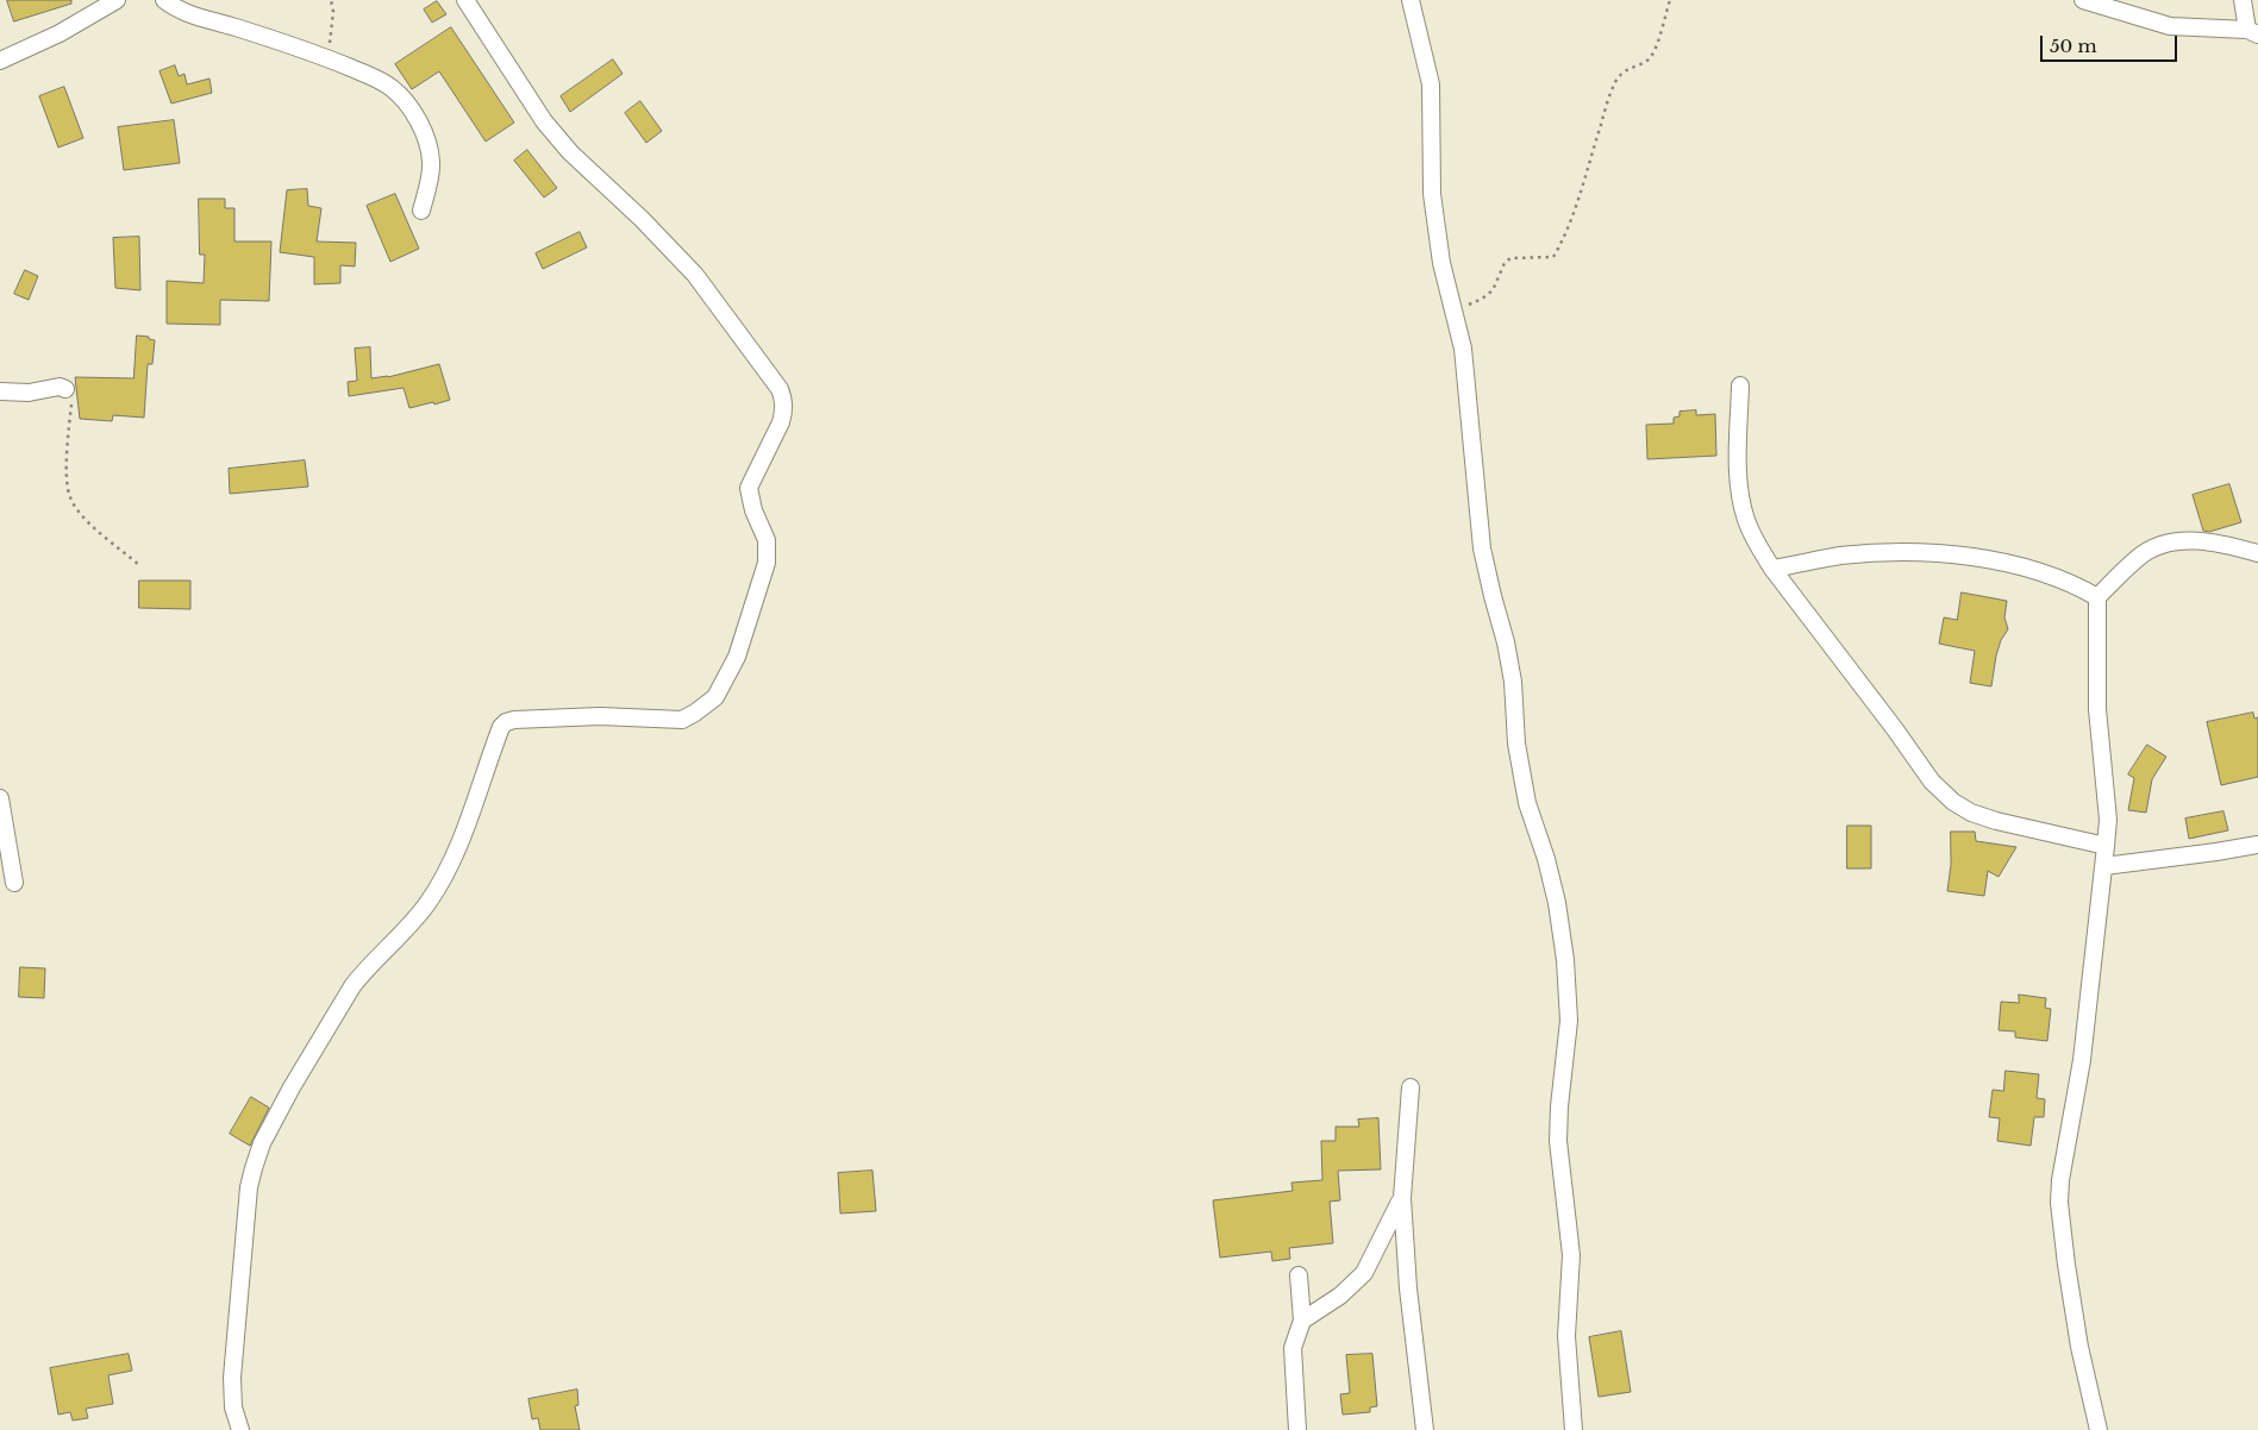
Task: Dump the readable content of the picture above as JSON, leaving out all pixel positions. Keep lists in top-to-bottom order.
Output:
{
  "scale_bar": "50 m"
}
